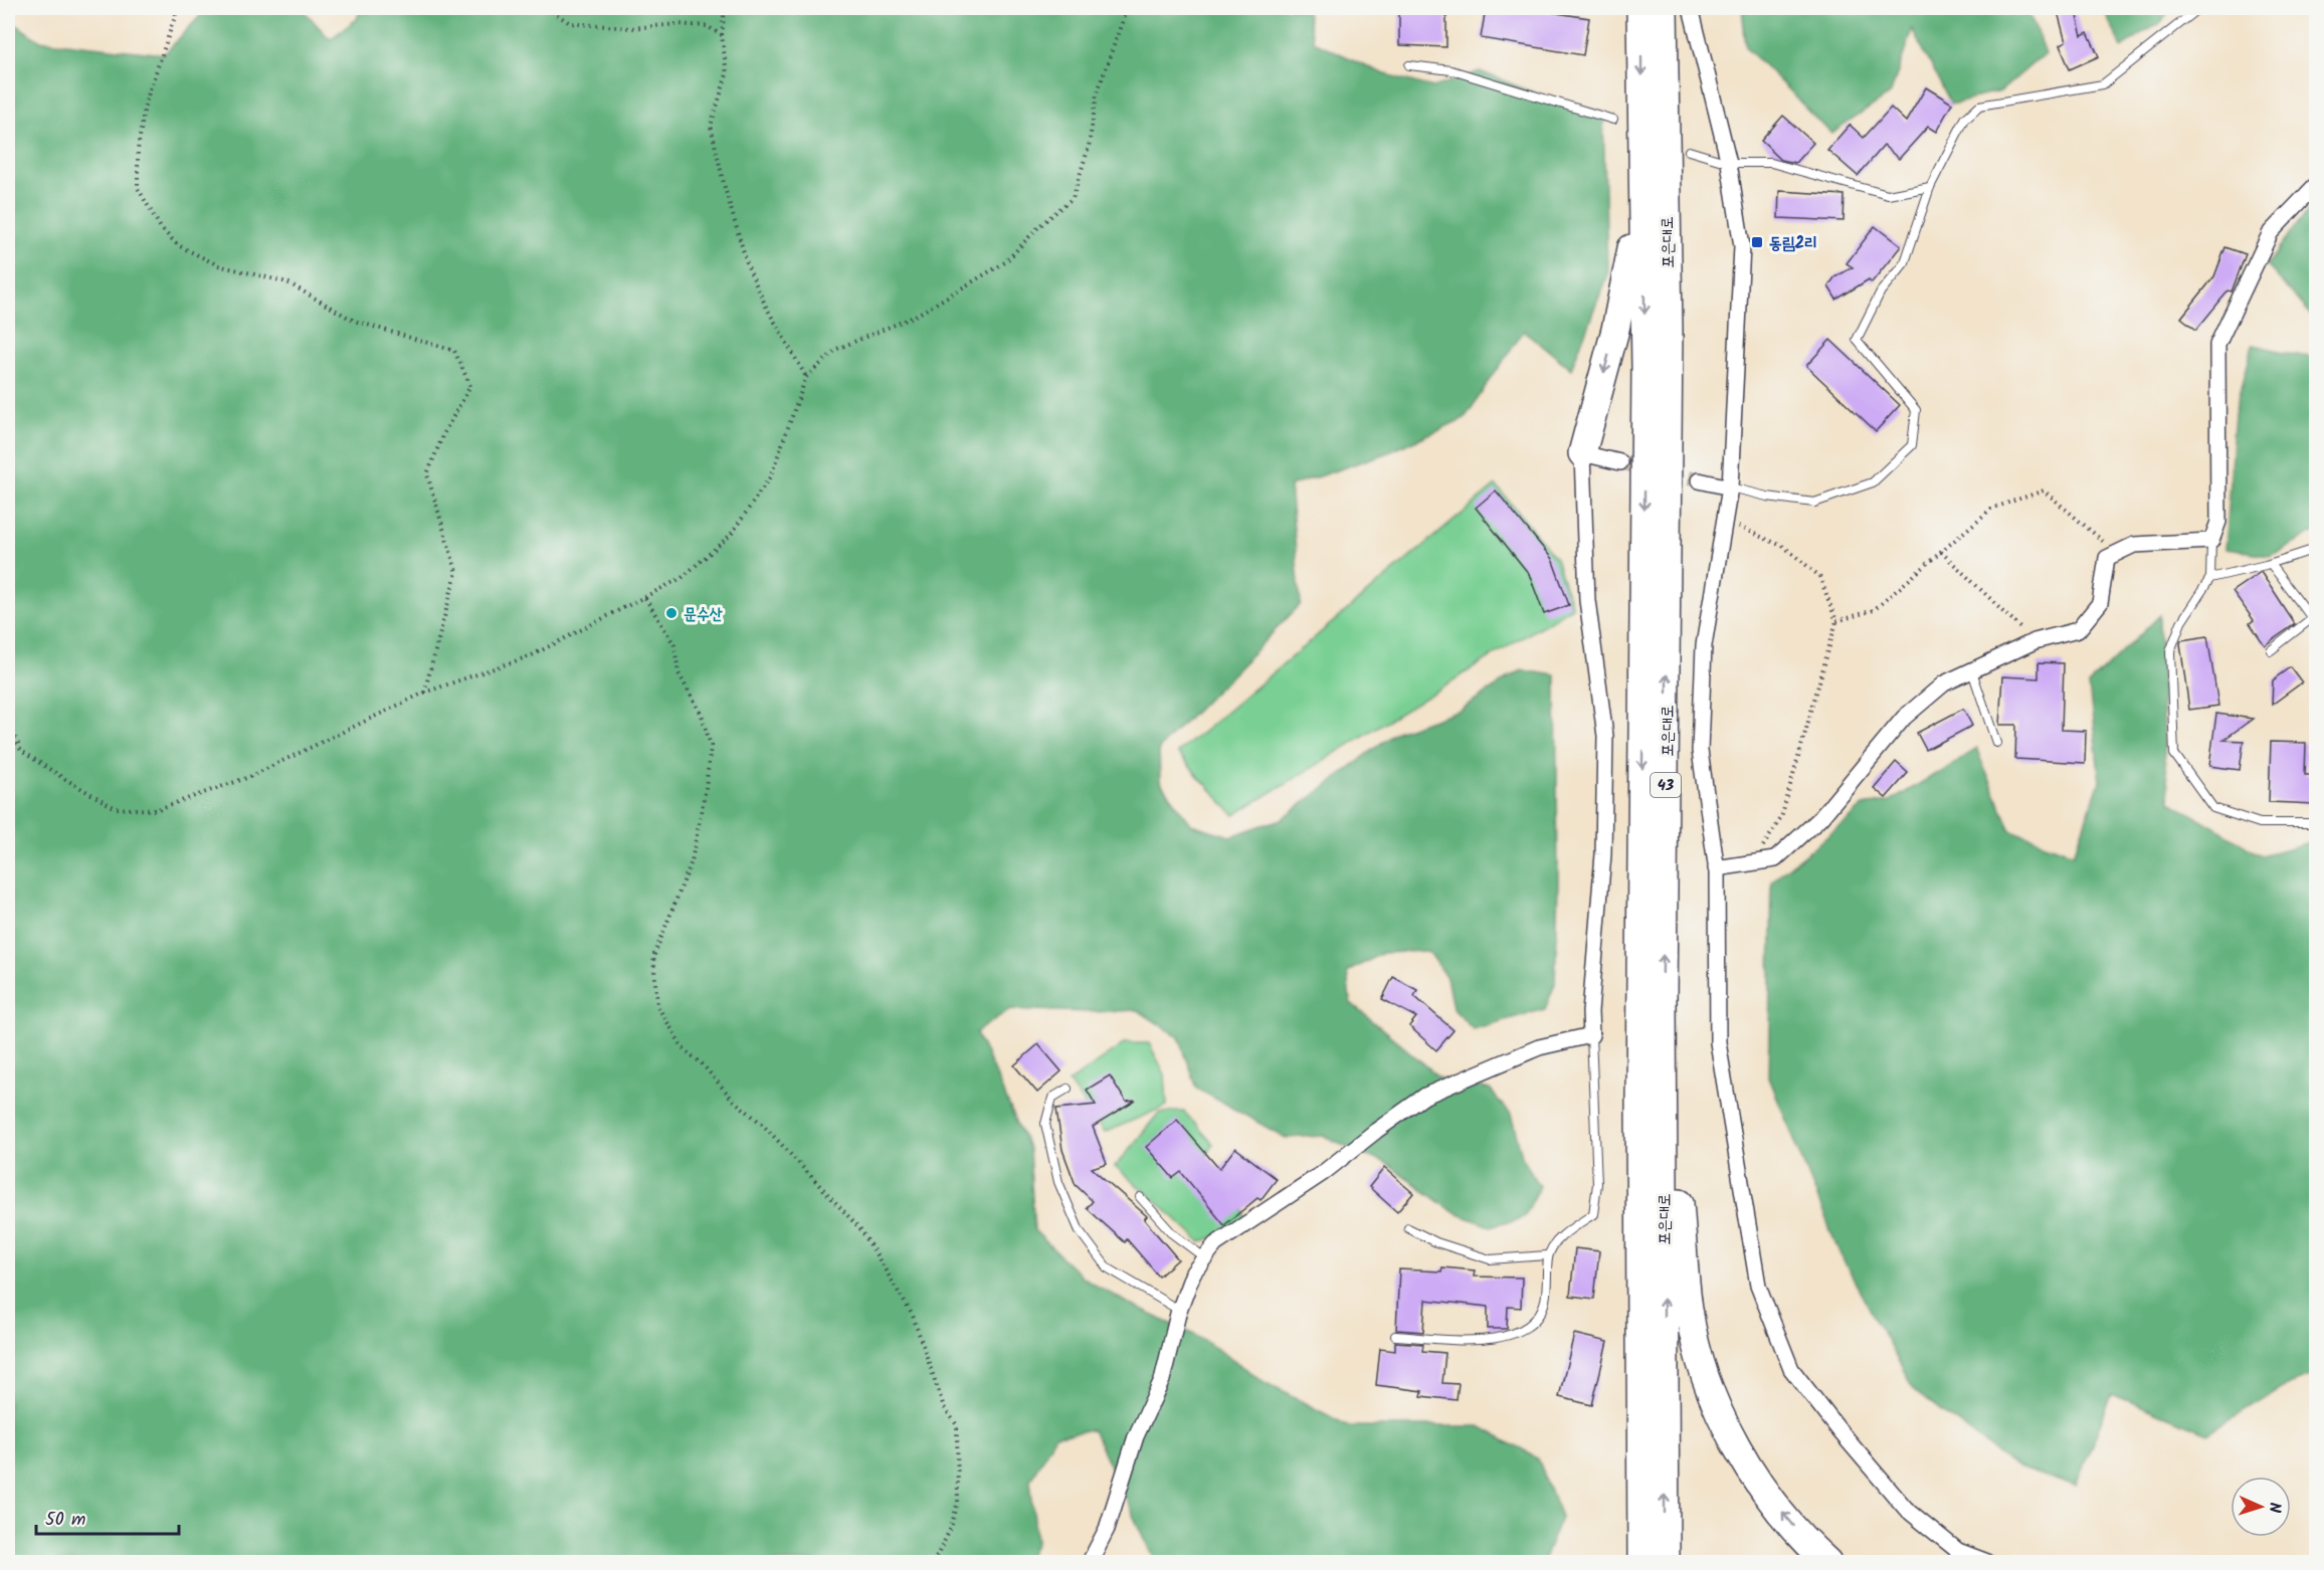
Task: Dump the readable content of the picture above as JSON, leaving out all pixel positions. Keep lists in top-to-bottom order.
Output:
{
  "streets": {
    "highway": ["포은대로", "43"]
  },
  "places": {
    "transit": ["동림2리"],
    "other": ["문수산"]
  },
  "scale_bar": "50 m",
  "north": "right"
}
